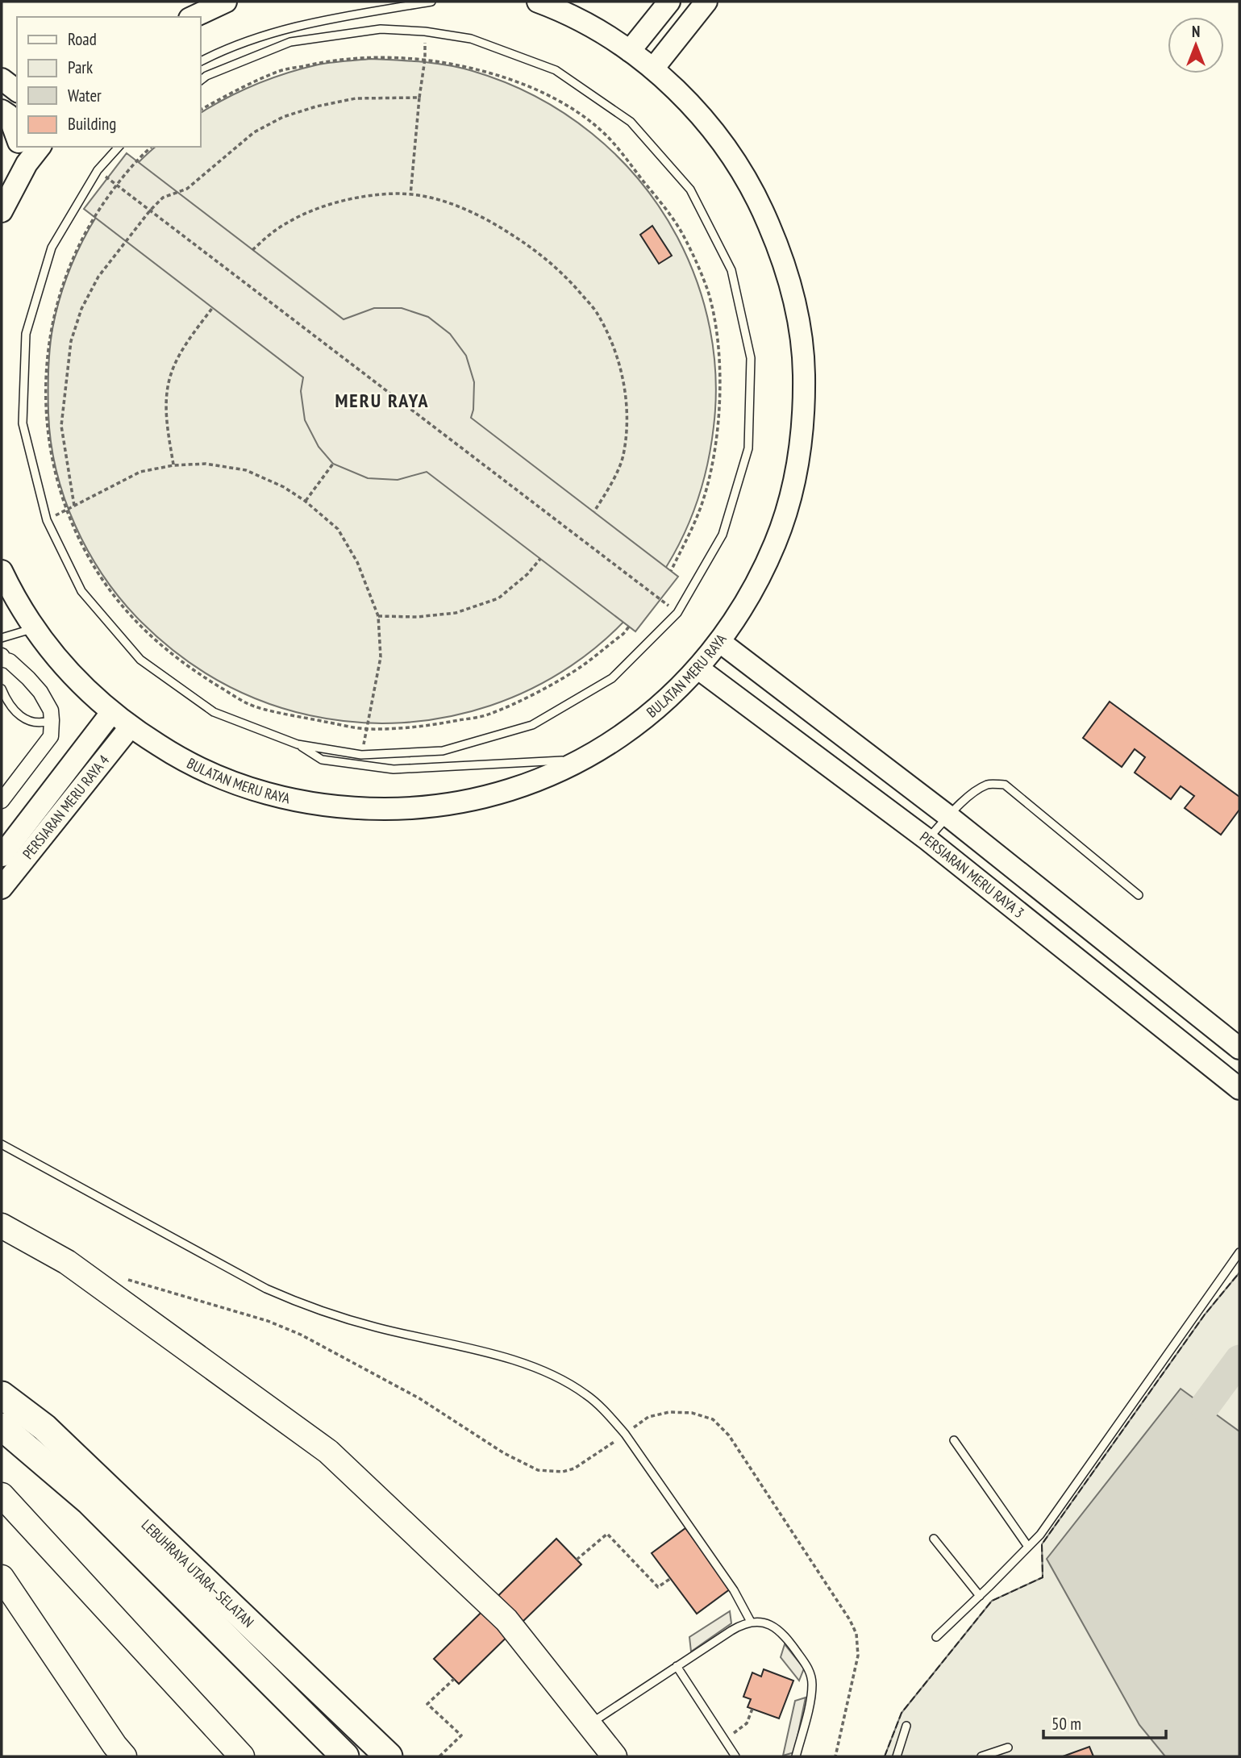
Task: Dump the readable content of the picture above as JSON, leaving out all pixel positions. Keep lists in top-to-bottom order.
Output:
{
  "streets": {
    "highway": ["LEBUHRAYA UTARA–SELATAN"],
    "street": ["BULATAN MERU RAYA", "PERSIARAN MERU RAYA 4", "PERSIARAN MERU RAYA 3"]
  },
  "crossings": [
    ["BULATAN MERU RAYA", "PERSIARAN MERU RAYA 4"],
    ["BULATAN MERU RAYA", "PERSIARAN MERU RAYA 3"]
  ],
  "districts": ["MERU RAYA"],
  "legend": [
    "Road",
    "Park",
    "Water",
    "Building"
  ],
  "scale_bar": "50 m",
  "north": "top"
}
